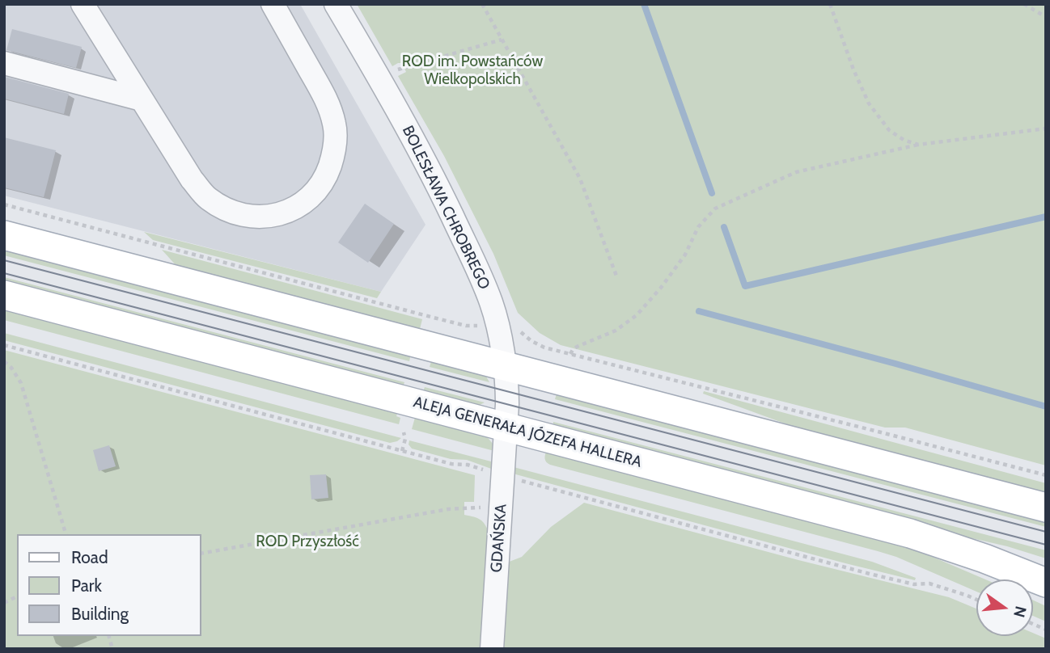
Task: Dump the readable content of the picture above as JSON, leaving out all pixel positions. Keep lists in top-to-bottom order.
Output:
{
  "streets": {
    "main road": ["ALEJA GENERAŁA JÓZEFA HALLERA"],
    "street": ["BOLESŁAWA CHROBREGO", "GDAŃSKA"]
  },
  "crossings": [
    ["BOLESŁAWA CHROBREGO", "ALEJA GENERAŁA JÓZEFA HALLERA"],
    ["BOLESŁAWA CHROBREGO", "GDAŃSKA"],
    ["ALEJA GENERAŁA JÓZEFA HALLERA", "GDAŃSKA"]
  ],
  "parks": ["ROD im. Powstańców Wielkopolskich", "ROD Przyszłość"],
  "legend": ["Road", "Park", "Building"],
  "north": "right"
}
